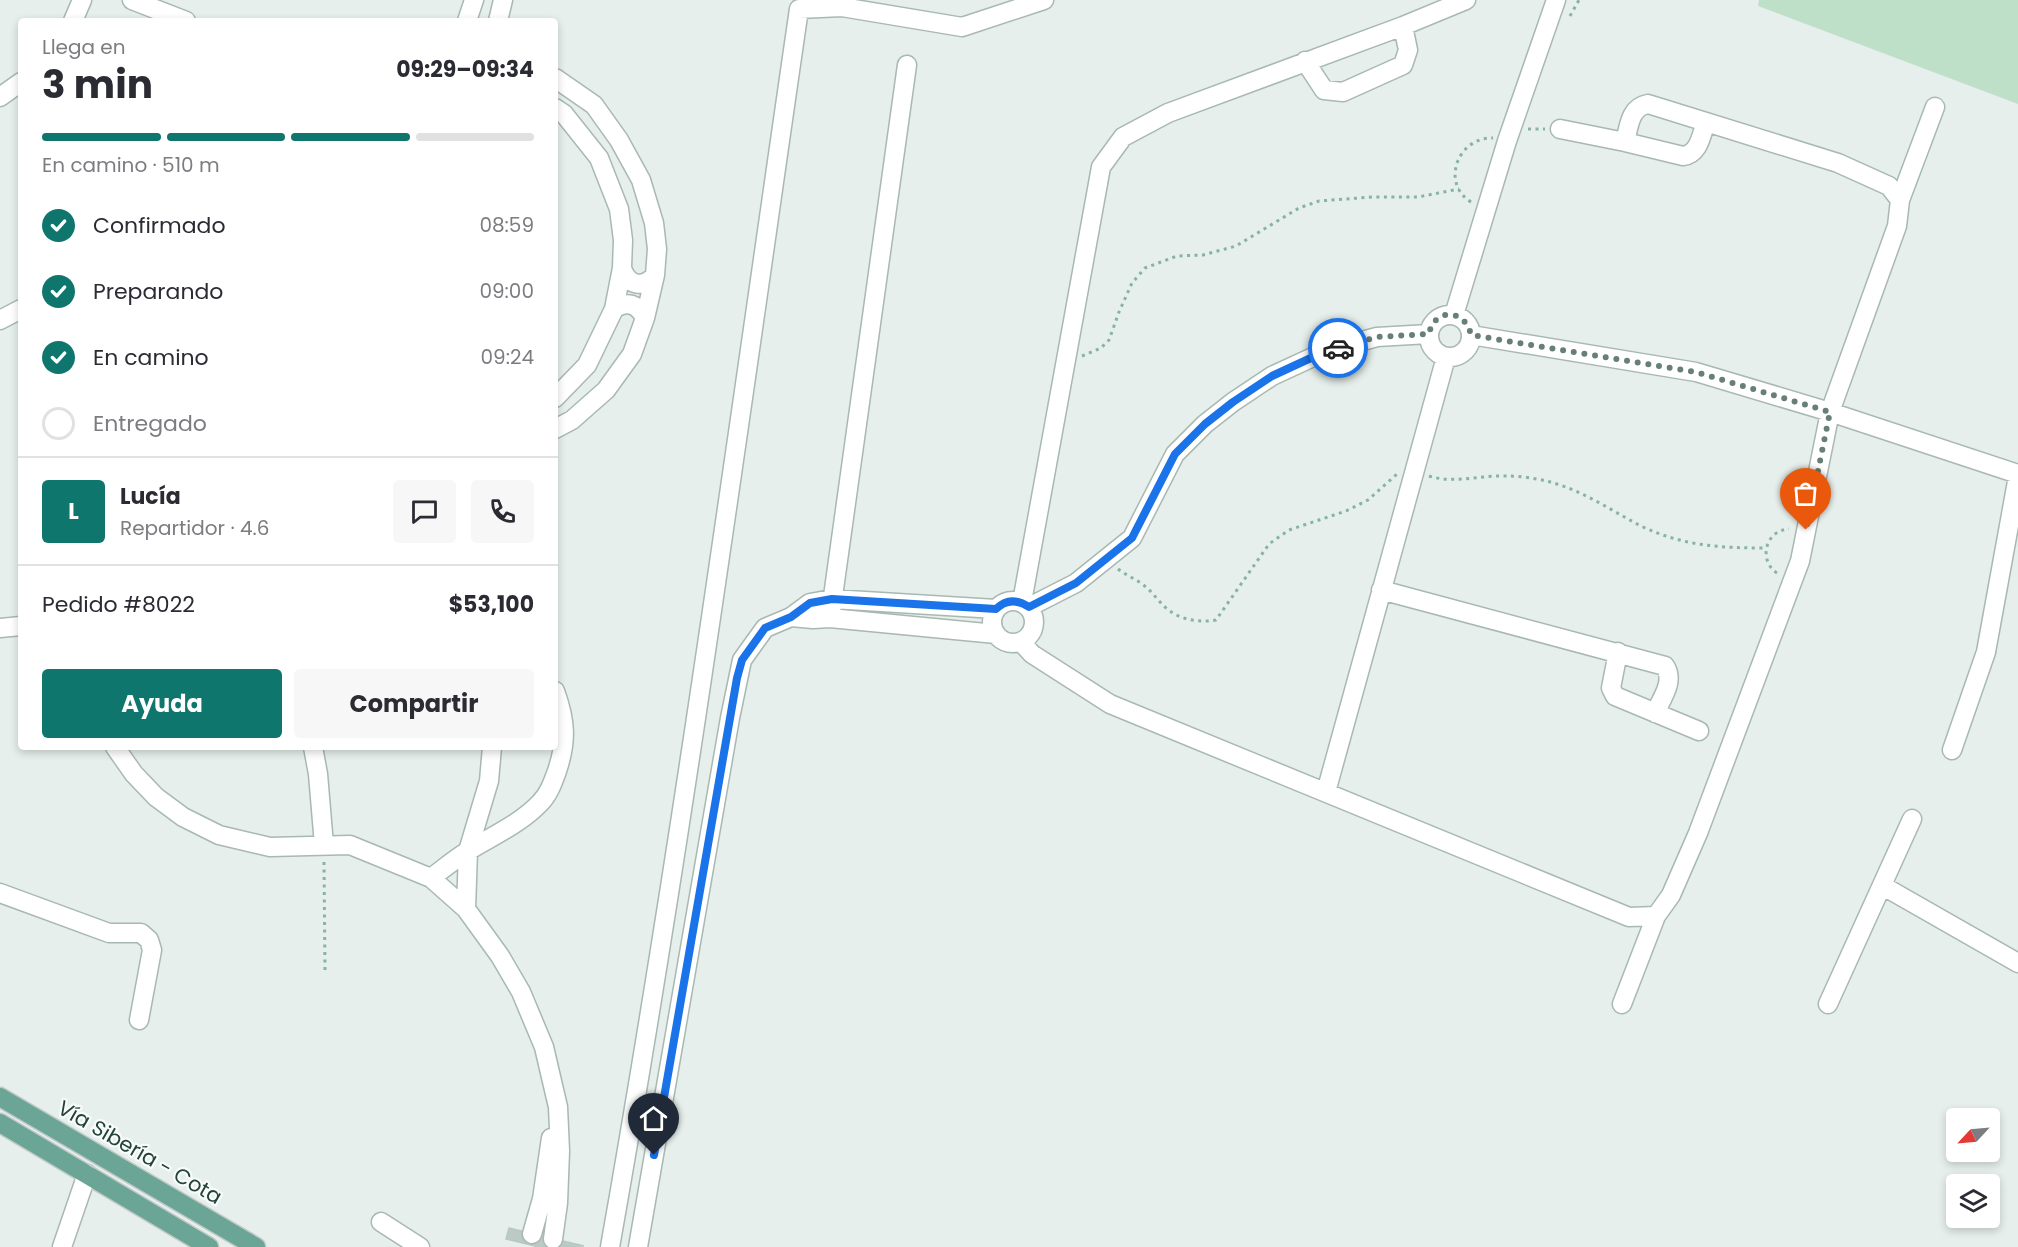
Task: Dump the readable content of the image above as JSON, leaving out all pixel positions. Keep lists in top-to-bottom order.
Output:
{
  "streets": {
    "main road": ["Vía Sibería - Cota"]
  },
  "north": "bottom left",
  "page": {
    "heading": ["3 min", "Llega en", "09:29–09:34"],
    "panel": [
      "Lucía",
      "Repartidor · 4.6",
      "Pedido #8022",
      "$53,100"
    ],
    "bar": "En camino · 510 m",
    "list": [
      ["Confirmado", "08:59"],
      ["Preparando", "09:00"],
      ["En camino", "09:24"],
      "Entregado"
    ],
    "round": "L",
    "buttons": ["Ayuda", "Compartir"]
  }
}
